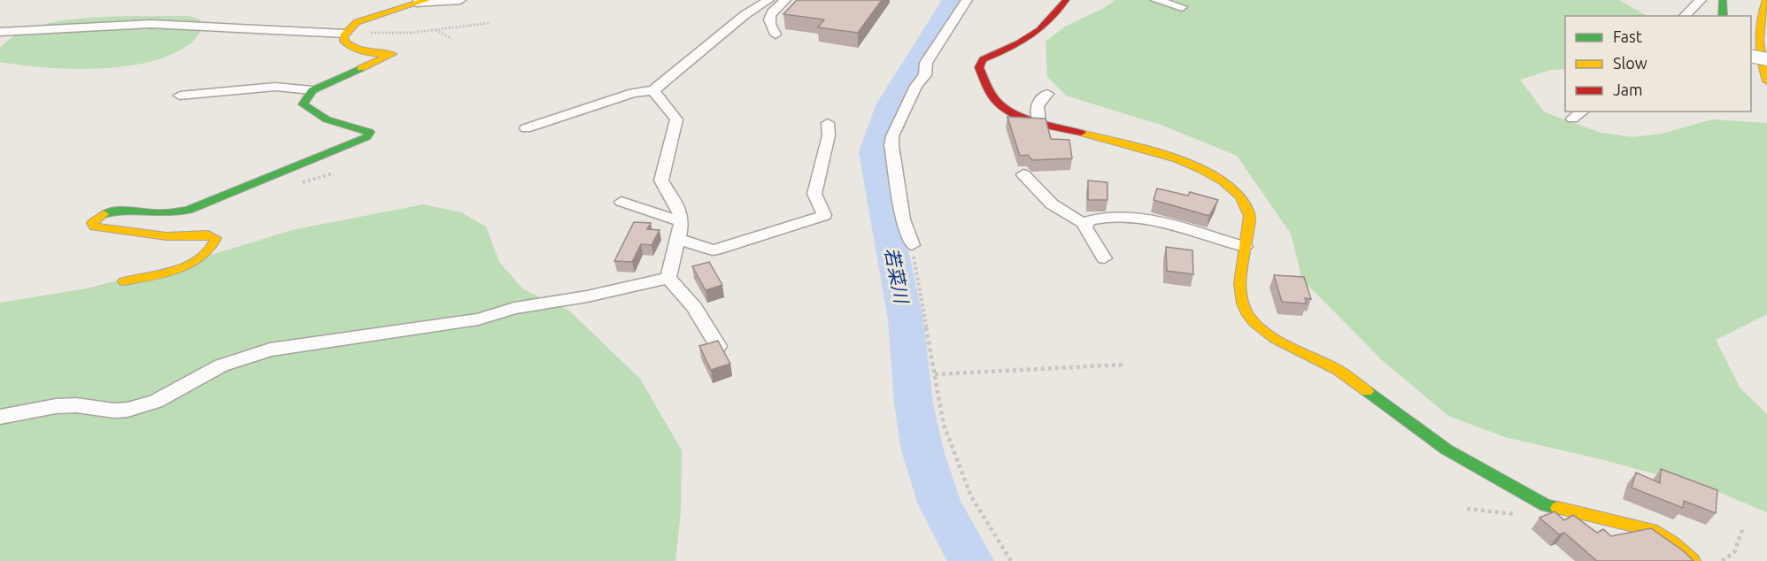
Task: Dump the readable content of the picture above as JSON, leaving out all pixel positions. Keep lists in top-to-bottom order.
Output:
{
  "water": ["若菜川"],
  "legend": ["Fast", "Slow", "Jam"]
}
